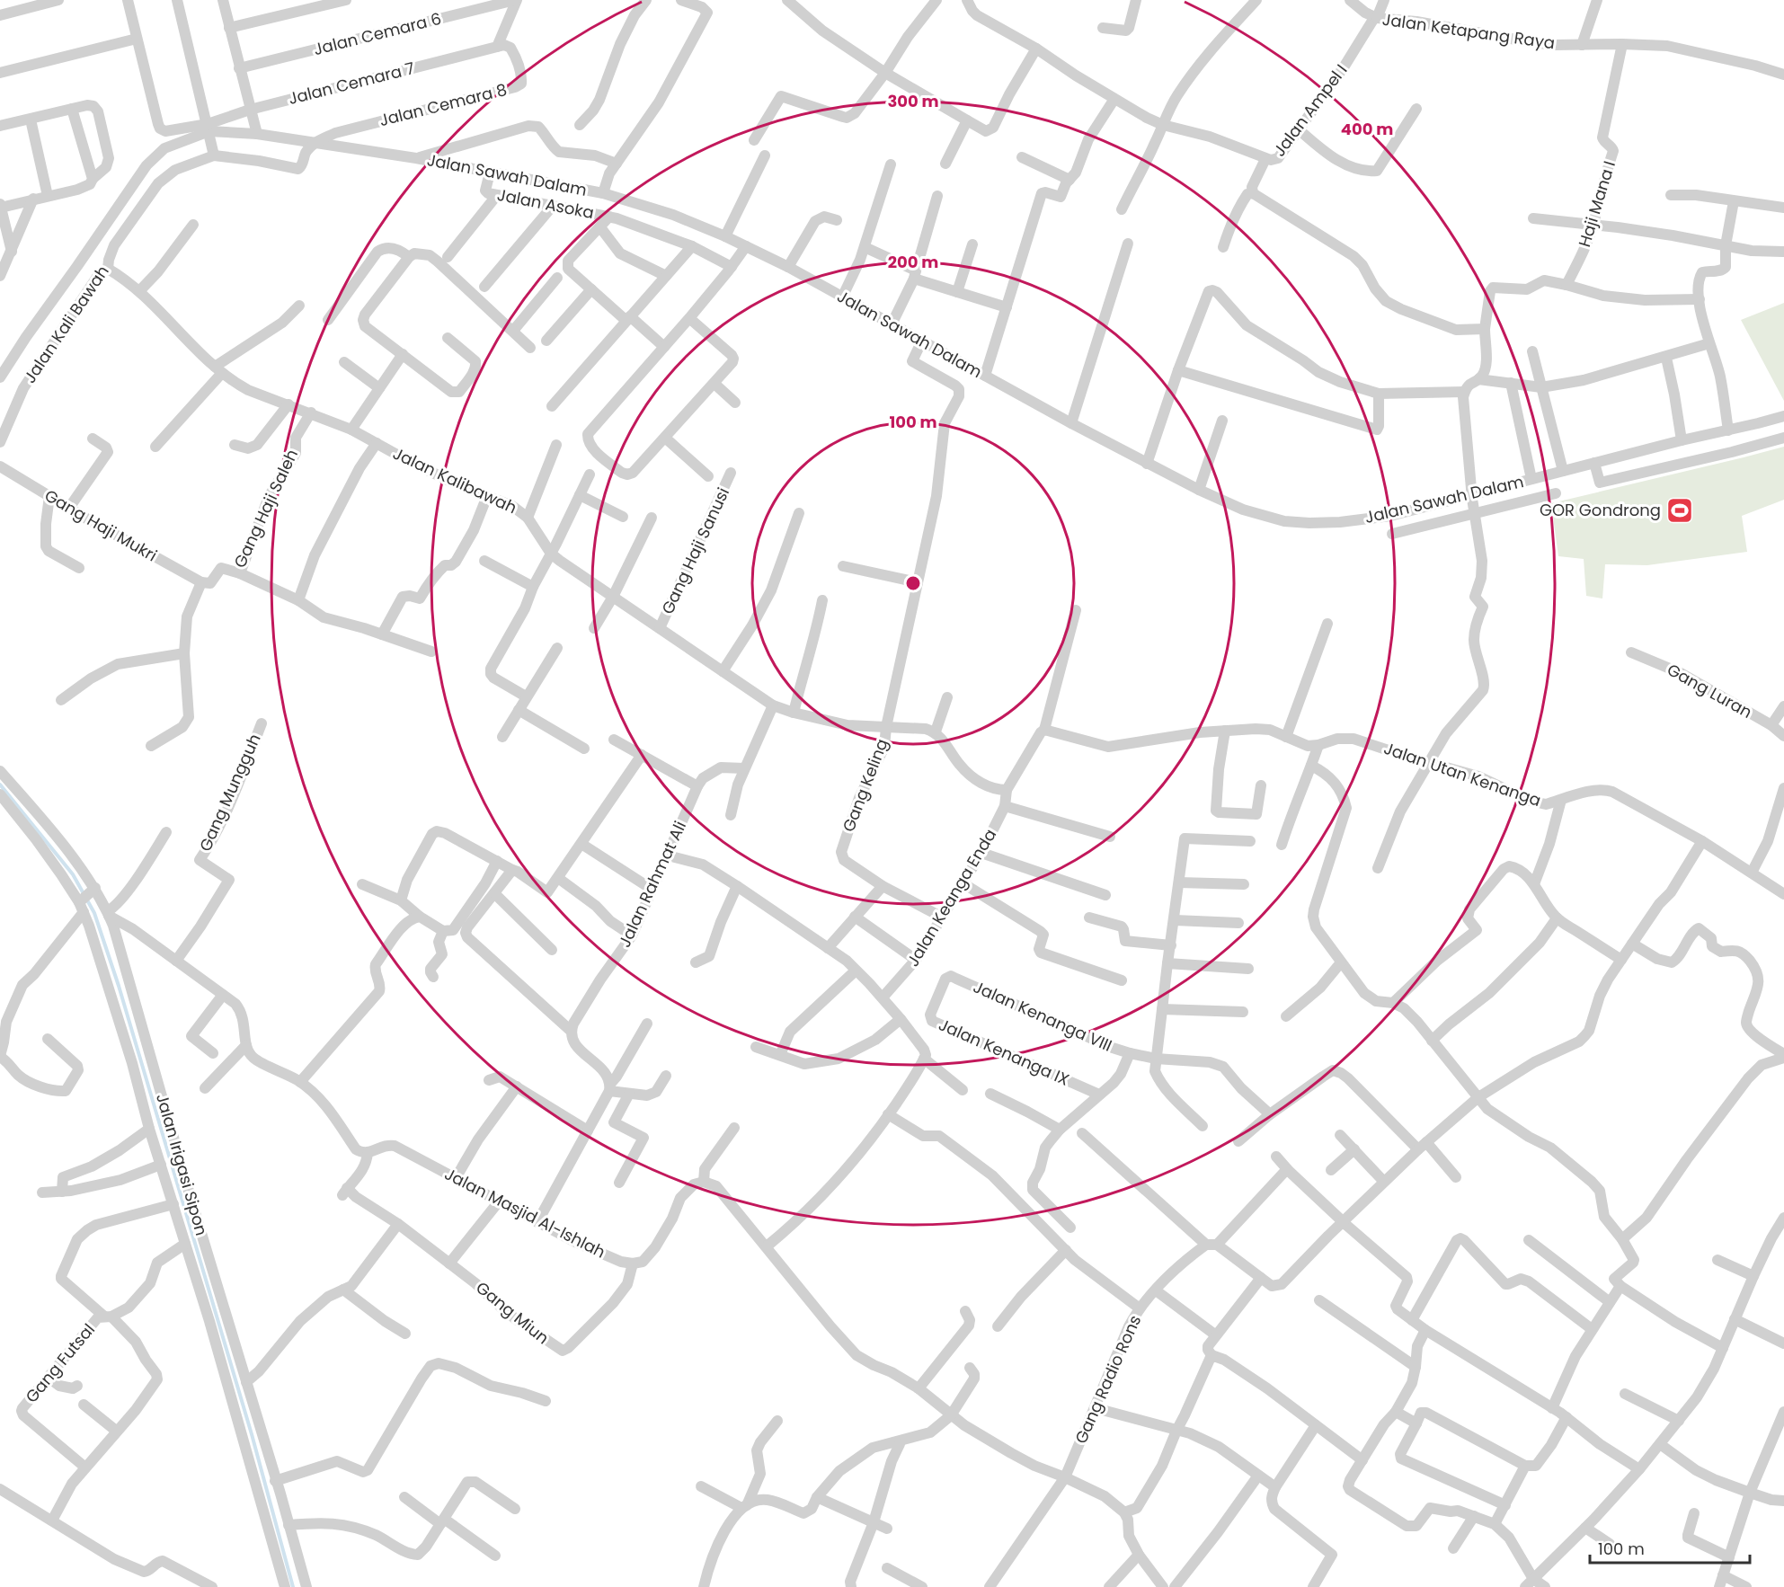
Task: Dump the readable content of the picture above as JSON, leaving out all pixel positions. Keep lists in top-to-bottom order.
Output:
{
  "streets": {
    "street": [
      "Jalan Ketapang Raya",
      "Jalan Cemara 6",
      "Jalan Cemara 7",
      "Jalan Cemara 8",
      "Jalan Ampel I",
      "Jalan Sawah Dalam",
      "Jalan Asoka",
      "Haji Mana I",
      "Jalan Kali Bawah",
      "Jalan Kalibawah",
      "Gang Haji Saleh",
      "Gang Haji Mukri",
      "Gang Haji Sanusi",
      "Gang Luran",
      "Jalan Utan Kenanga",
      "Gang Keling",
      "Gang Mungguh",
      "Jalan Rahmat Ali",
      "Jalan Keanga Enda",
      "Jalan Kenanga VIII",
      "Jalan Kenanga IX",
      "Jalan Irigasi Sipon",
      "Jalan Masjid Al-Ishlah",
      "Gang Miun",
      "Gang Futsal",
      "Gang Radio Rons"
    ]
  },
  "crossings": [
    ["Jalan Ketapang Raya", "Jalan Ampel I"],
    ["Jalan Ketapang Raya", "Haji Mana I"],
    ["Jalan Cemara 7", "Jalan Cemara 8"],
    ["Jalan Cemara 7", "Jalan Sawah Dalam"],
    ["Jalan Cemara 7", "Jalan Kali Bawah"],
    ["Jalan Cemara 8", "Jalan Sawah Dalam"],
    ["Jalan Sawah Dalam", "Jalan Asoka"],
    ["Jalan Sawah Dalam", "Jalan Kali Bawah"],
    ["Jalan Sawah Dalam", "Gang Keling"],
    ["Jalan Kali Bawah", "Jalan Kalibawah"],
    ["Jalan Kalibawah", "Gang Haji Saleh"],
    ["Jalan Kalibawah", "Gang Haji Sanusi"],
    ["Jalan Kalibawah", "Gang Keling"],
    ["Gang Haji Saleh", "Gang Haji Mukri"],
    ["Gang Keling", "Jalan Keanga Enda"],
    ["Jalan Kenanga VIII", "Jalan Kenanga IX"],
    ["Jalan Irigasi Sipon", "Gang Futsal"],
    ["Jalan Masjid Al-Ishlah", "Gang Miun"]
  ],
  "places": {
    "sports": ["GOR Gondrong"]
  },
  "scale_bar": "100 m",
  "rings": [
    "300 m",
    "400 m",
    "200 m",
    "100 m"
  ]
}
